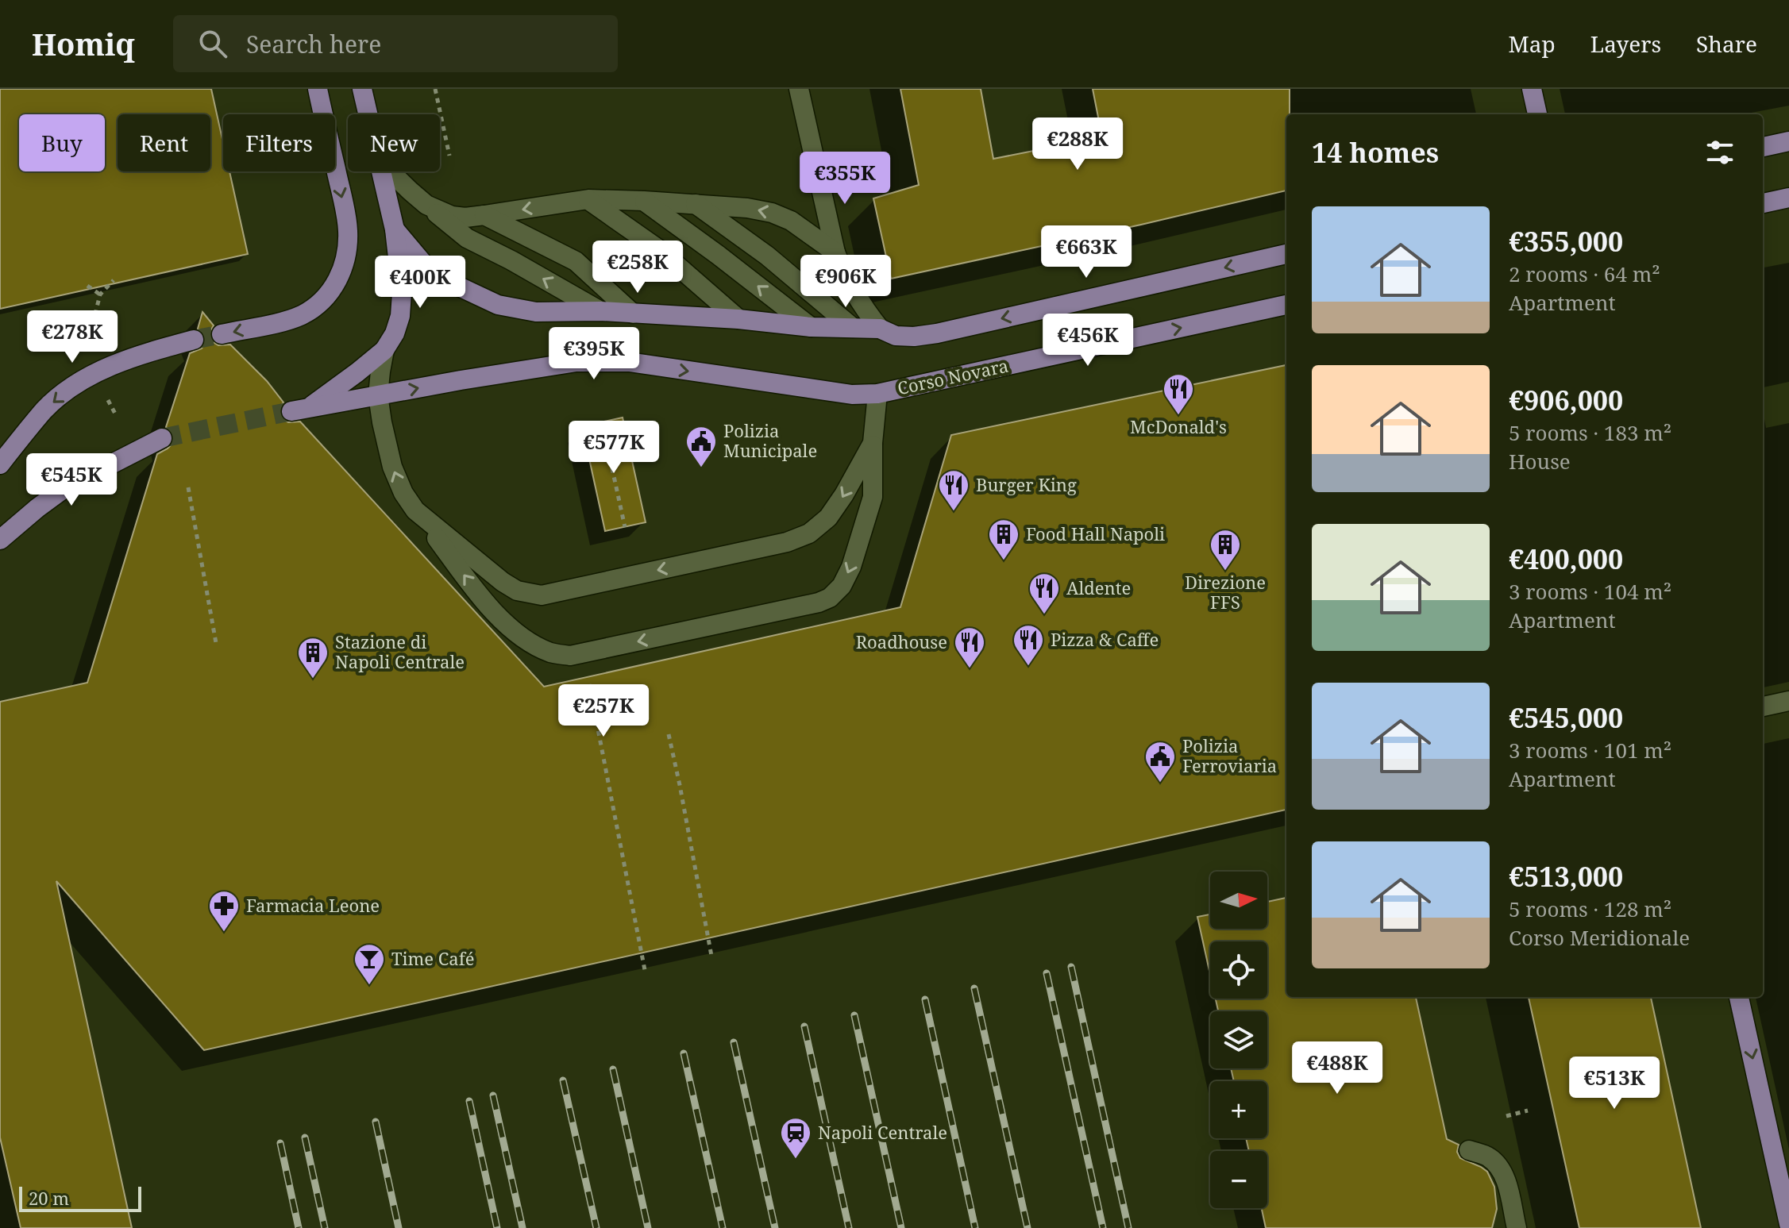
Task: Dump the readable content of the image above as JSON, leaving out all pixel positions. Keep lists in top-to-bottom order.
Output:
{
  "streets": {
    "main road": ["Corso Novara"]
  },
  "places": {
    "restaurant": [
      "McDonald's",
      "Burger King",
      "Aldente",
      "Pizza & Caffe",
      "Roadhouse"
    ],
    "public building": ["Polizia Municipale", "Polizia Ferroviaria"],
    "building": ["Food Hall Napoli", "Direzione FFS", "Stazione di Napoli Centrale"],
    "pharmacy": ["Farmacia Leone"],
    "bar": ["Time Café"],
    "station": ["Napoli Centrale"]
  },
  "scale_bar": "20 m",
  "north": "right",
  "page": {
    "header": "Homiq",
    "search": "Search here",
    "nav": ["Map", "Layers", "Share"],
    "chip": [
      "Buy",
      "Rent",
      "Filters",
      "New"
    ],
    "heading": "14 homes",
    "price": [
      "€288K",
      "€355K",
      "€663K",
      "€258K",
      "€906K",
      "€400K",
      "€278K",
      "€456K",
      "€395K",
      "€577K",
      "€545K",
      "€257K",
      "€488K",
      "€513K"
    ],
    "list": [
      {
        "name": "€355,000",
        "note": "2 rooms · 64 m² · Apartment"
      },
      {
        "name": "€906,000",
        "note": "5 rooms · 183 m² · House"
      },
      {
        "name": "€400,000",
        "note": "3 rooms · 104 m² · Apartment"
      },
      {
        "name": "€545,000",
        "note": "3 rooms · 101 m² · Apartment"
      },
      {
        "name": "€513,000",
        "note": "5 rooms · 128 m² · Corso Meridionale"
      }
    ],
    "map_buttons": ["+", "−"],
    "scale": "20 m"
  }
}
